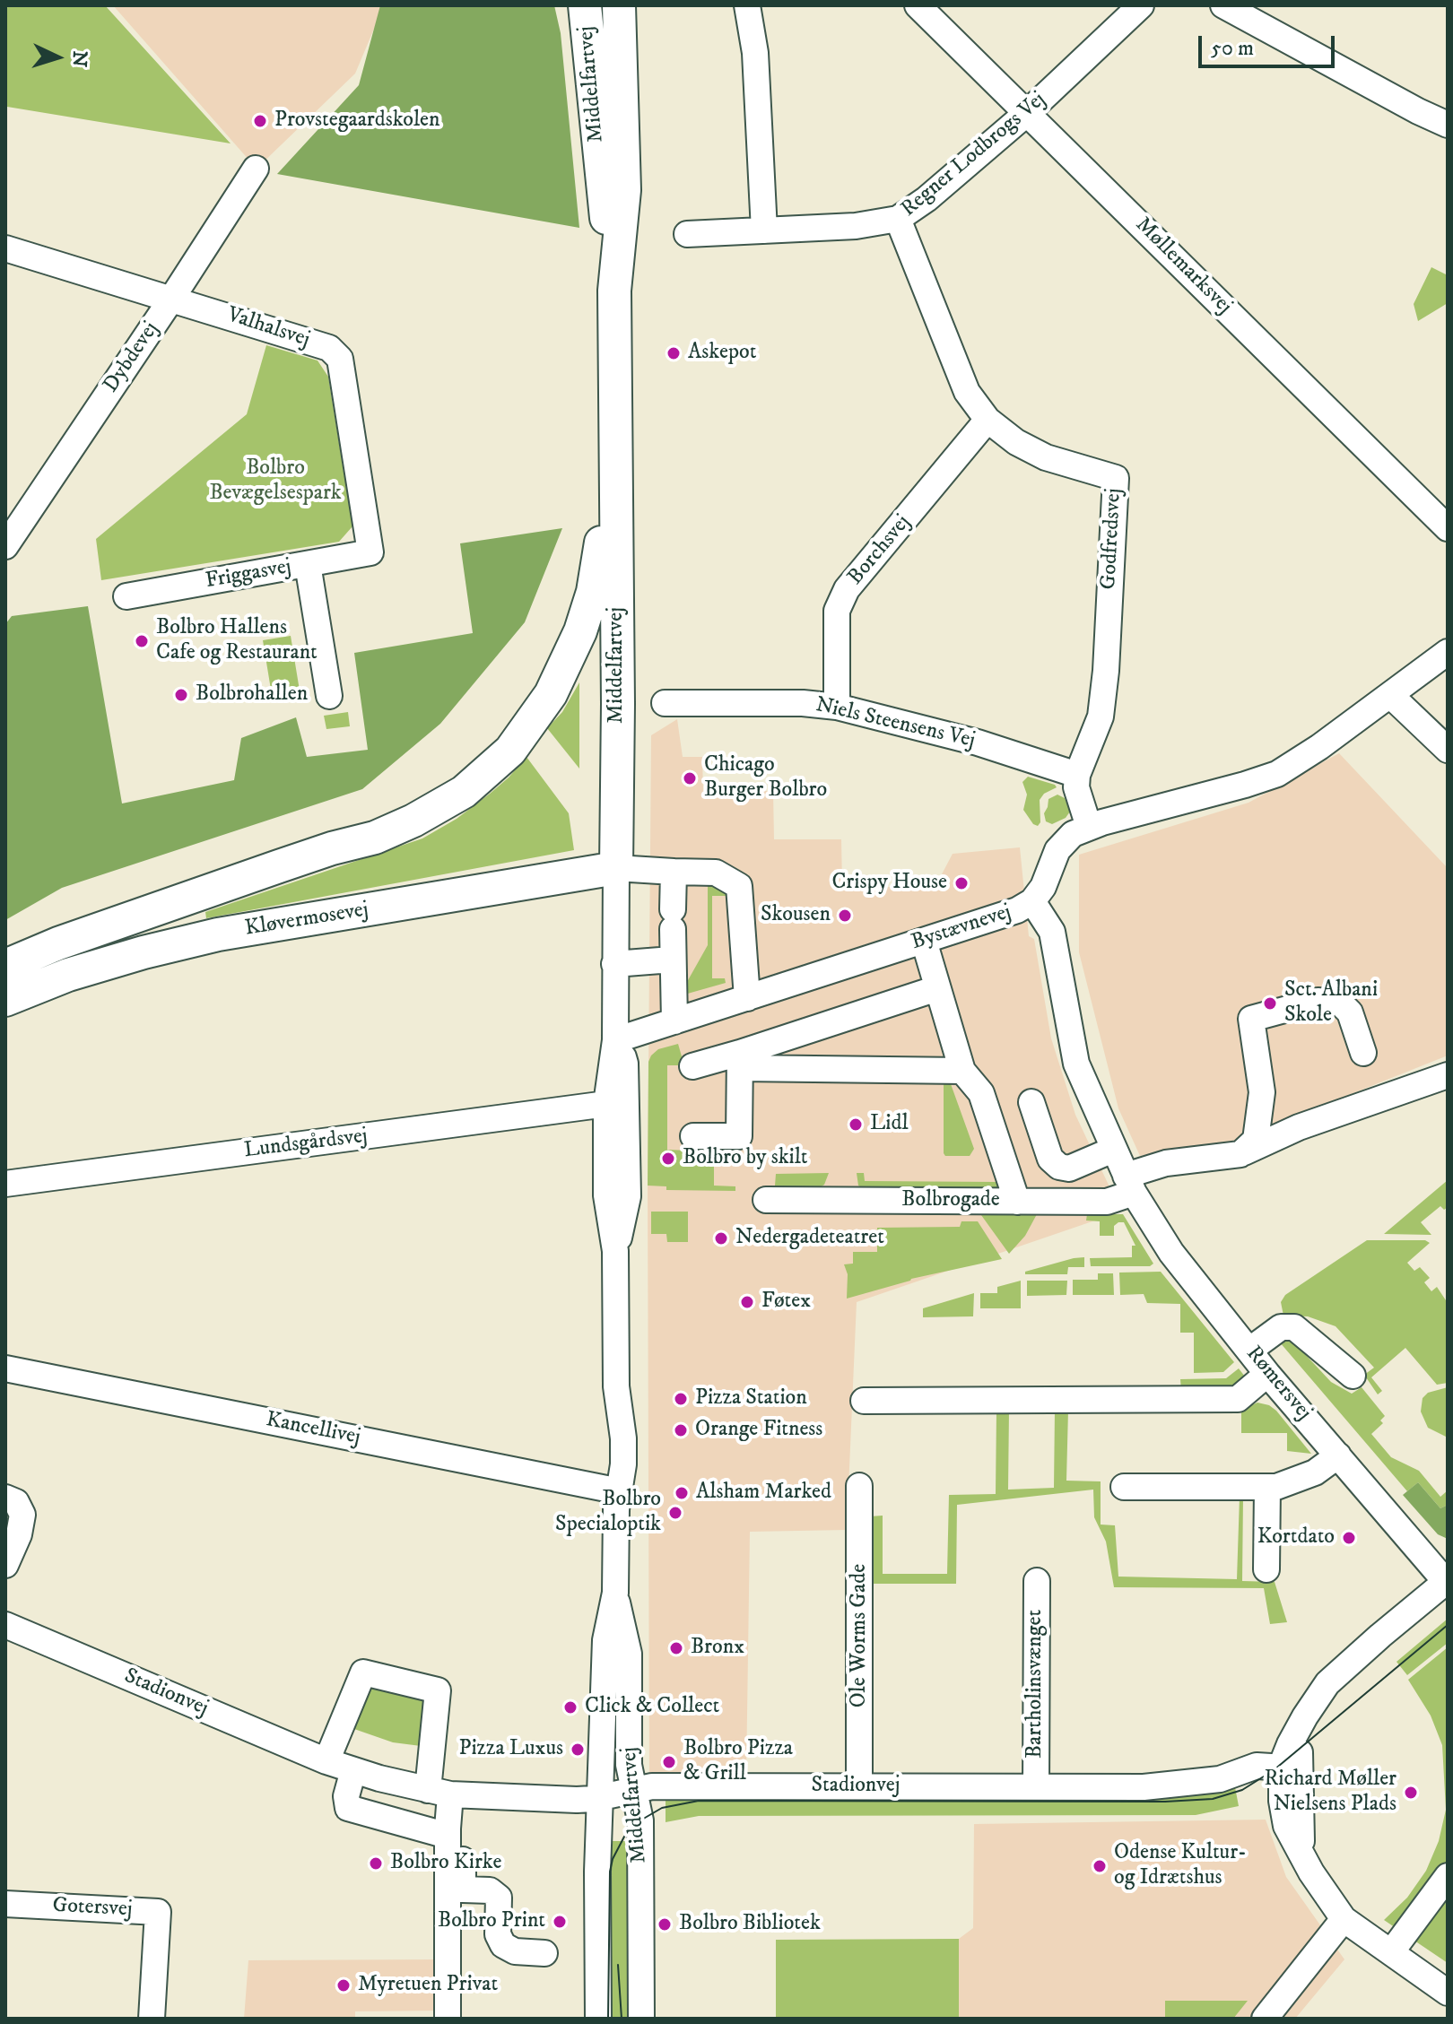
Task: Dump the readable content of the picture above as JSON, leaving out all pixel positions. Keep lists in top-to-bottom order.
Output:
{
  "streets": {
    "main road": ["Middelfartvej", "Kløvermosevej"],
    "street": [
      "Regner Lodbrogs Vej",
      "Møllemarksvej",
      "Valhalsvej",
      "Dybdevej",
      "Godfredsvej",
      "Borchsvej",
      "Friggasvej",
      "Niels Steensens Vej",
      "Bystævnevej",
      "Lundsgårdsvej",
      "Bolbrogade",
      "Rømersvej",
      "Kancellivej",
      "Ole Worms Gade",
      "Bartholinsvænget",
      "Stadionvej",
      "Gotersvej"
    ]
  },
  "crossings": [
    ["Middelfartvej", "Kløvermosevej"],
    ["Middelfartvej", "Bystævnevej"],
    ["Middelfartvej", "Lundsgårdsvej"],
    ["Middelfartvej", "Kancellivej"],
    ["Middelfartvej", "Stadionvej"],
    ["Regner Lodbrogs Vej", "Møllemarksvej"],
    ["Regner Lodbrogs Vej", "Godfredsvej"],
    ["Valhalsvej", "Dybdevej"],
    ["Valhalsvej", "Friggasvej"],
    ["Godfredsvej", "Borchsvej"],
    ["Godfredsvej", "Niels Steensens Vej"],
    ["Borchsvej", "Niels Steensens Vej"],
    ["Bystævnevej", "Rømersvej"],
    ["Bolbrogade", "Rømersvej"],
    ["Ole Worms Gade", "Stadionvej"],
    ["Bartholinsvænget", "Stadionvej"]
  ],
  "parks": ["Bolbro Bevægelsespark"],
  "places": [
    "Provstegaardskolen",
    "Askepot",
    "Bolbro Hallens Cafe og Restaurant",
    "Bolbrohallen",
    "Chicago Burger Bolbro",
    "Crispy House",
    "Skousen",
    "Sct. Albani Skole",
    "Lidl",
    "Bolbro by skilt",
    "Nedergadeteatret",
    "Føtex",
    "Pizza Station",
    "Orange Fitness",
    "Alsham Marked",
    "Bolbro Specialoptik",
    "Kortdato",
    "Bronx",
    "Click & Collect",
    "Pizza Luxus",
    "Bolbro Pizza & Grill",
    "Richard Møller Nielsens Plads",
    "Bolbro Kirke",
    "Odense Kultur- og Idrætshus",
    "Bolbro Print",
    "Bolbro Bibliotek",
    "Myretuen Privat"
  ],
  "scale_bar": "50 m",
  "north": "right"
}
